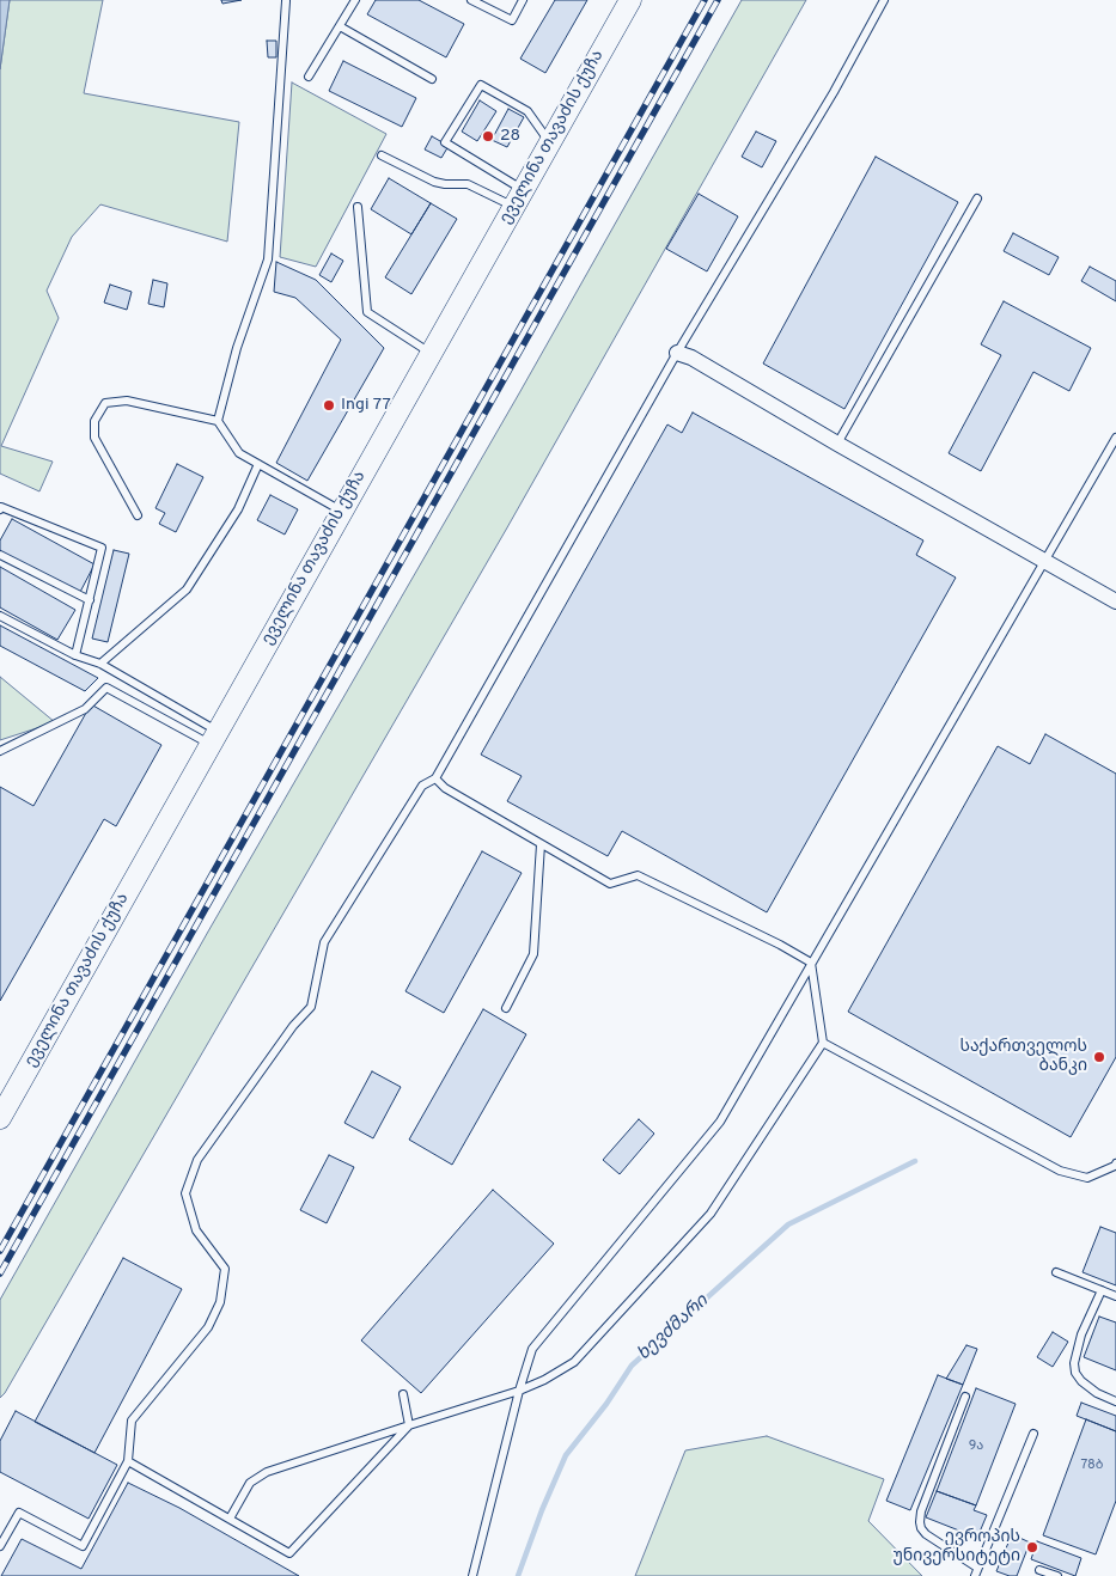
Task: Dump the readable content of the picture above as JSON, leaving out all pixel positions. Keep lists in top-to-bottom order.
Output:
{
  "streets": {
    "main road": ["ეველინა თავაძის ქუჩა"]
  },
  "water": ["ხევძმარი"],
  "places": [
    "28",
    "Ingi 77",
    "საქართველოს ბანკი",
    "ევროპის უნივერსიტეტი"
  ],
  "house_numbers": ["9ა", "78ბ"]
}
